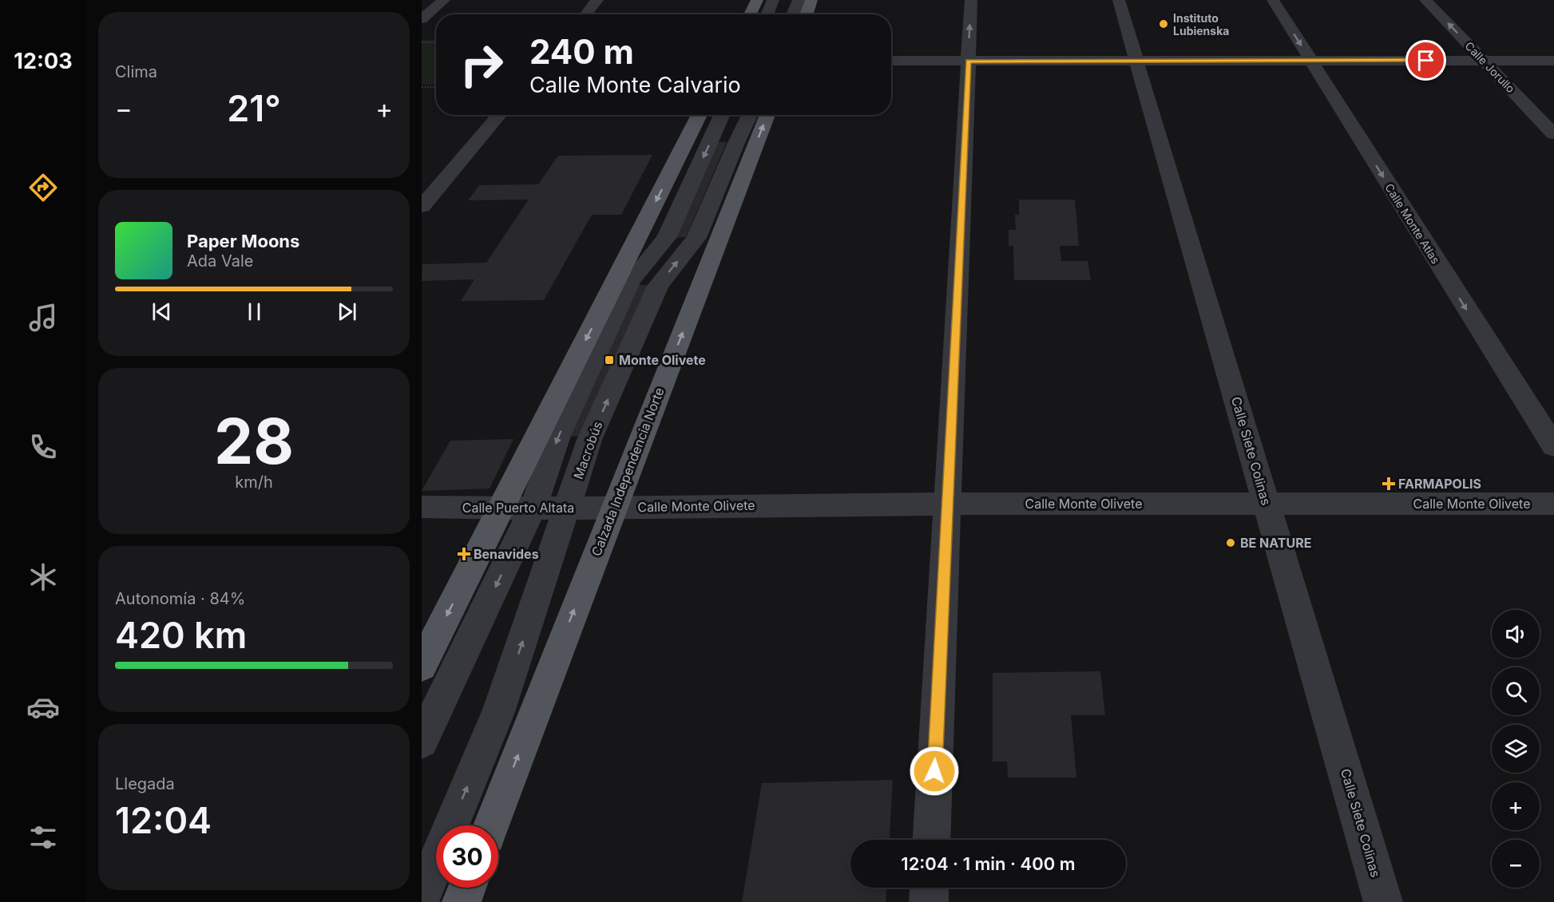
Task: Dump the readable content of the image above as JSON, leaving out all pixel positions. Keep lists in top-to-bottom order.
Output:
{
  "streets": {
    "main road": ["Calzada Independencia Norte"],
    "street": [
      "Calle Jorullo",
      "Calle Monte Atlas",
      "Macrobús",
      "Calle Siete Colinas",
      "Calle Monte Olivete",
      "Calle Puerto Altata"
    ]
  },
  "crossings": [
    ["Macrobús", "Calle Puerto Altata"],
    ["Calle Siete Colinas", "Calle Monte Olivete"],
    ["Calzada Independencia Norte", "Calle Monte Olivete"],
    ["Calzada Independencia Norte", "Calle Puerto Altata"],
    ["Calle Monte Olivete", "Calle Puerto Altata"]
  ],
  "one_way": ["Calle Jorullo", "Calle Monte Atlas"],
  "places": {
    "other": ["Instituto Lubienska", "BE NATURE"],
    "transit": ["Monte Olivete"],
    "health": ["FARMAPOLIS", "Benavides"]
  },
  "page": {
    "tabs": "12:03",
    "tile": [
      "Clima",
      ["28", "km/h"],
      ["Autonomía · 84%", "420 km"],
      ["Llegada", "12:04"]
    ],
    "turn": ["240 m", "Calle Monte Calvario"],
    "heat": ["−", "21°", "+"],
    "song": ["Paper Moons", "Ada Vale"],
    "map_buttons": ["+", "−"],
    "limit": "30",
    "trip": "12:04 · 1 min · 400 m"
  }
}
